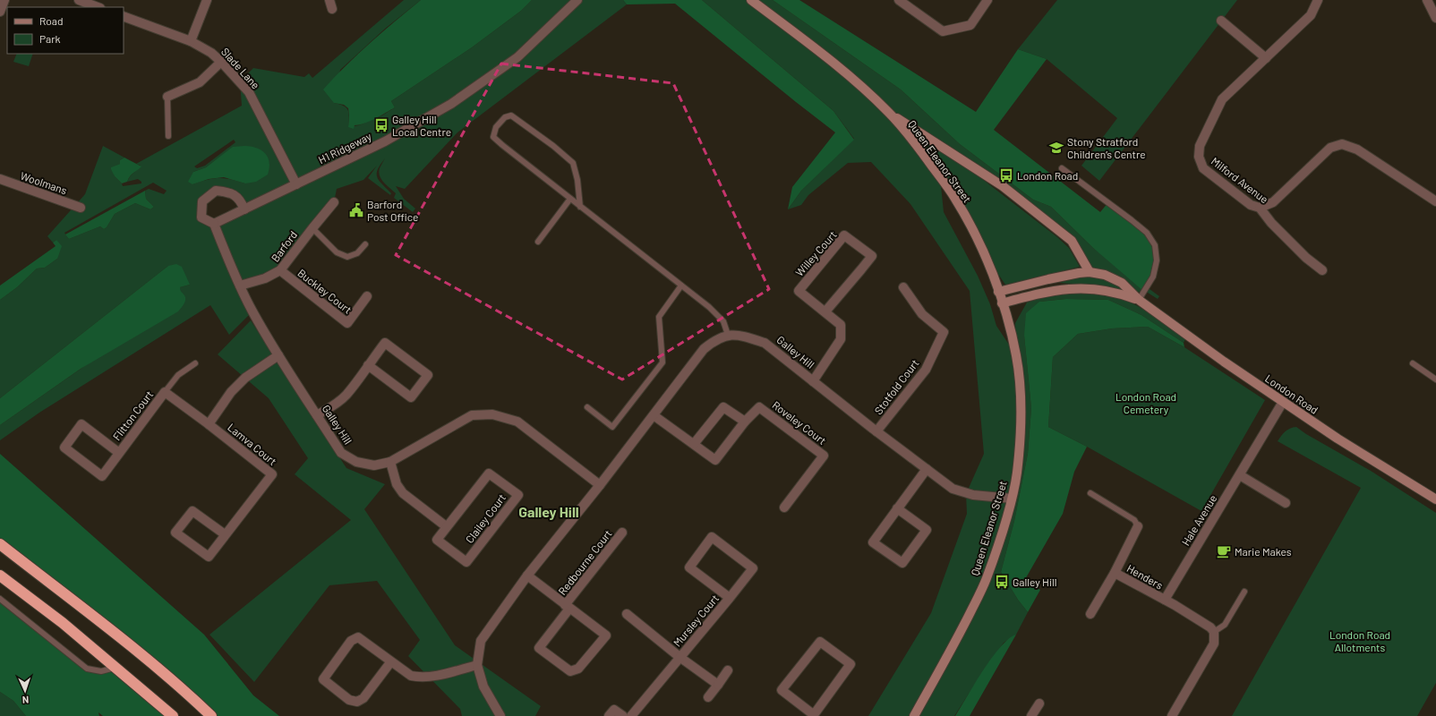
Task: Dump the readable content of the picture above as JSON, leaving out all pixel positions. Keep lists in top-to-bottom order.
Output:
{
  "streets": {
    "street": [
      "Slade Lane",
      "H1 Ridgeway",
      "Queen Eleanor Street",
      "Milford Avenue",
      "Woolmans",
      "Barford",
      "Willey Court",
      "Buckley Court",
      "Galley Hill",
      "Stotfold Court",
      "London Road",
      "Flitton Court",
      "Roveley Court",
      "Lamva Court",
      "Clailey Court",
      "Hale Avenue",
      "Redbourne Court",
      "Henders",
      "Mursley Court"
    ]
  },
  "crossings": [
    ["Slade Lane", "H1 Ridgeway"],
    ["H1 Ridgeway", "Galley Hill"],
    ["Queen Eleanor Street", "Galley Hill"],
    ["Queen Eleanor Street", "London Road"],
    ["Barford", "Buckley Court"],
    ["Barford", "Galley Hill"],
    ["Willey Court", "Galley Hill"],
    ["Galley Hill", "Stotfold Court"],
    ["London Road", "Hale Avenue"],
    ["Flitton Court", "Lamva Court"],
    ["Hale Avenue", "Henders"]
  ],
  "districts": ["Galley Hill"],
  "parks": ["London Road Cemetery", "London Road Allotments"],
  "places": {
    "bus stop": ["Galley Hill Local Centre", "London Road", "Galley Hill"],
    "school or university": ["Stony Stratford Children’s Centre"],
    "public building": ["Barford Post Office"],
    "cafe": ["Marie Makes"]
  },
  "legend": ["Road", "Park"],
  "north": "bottom"
}
